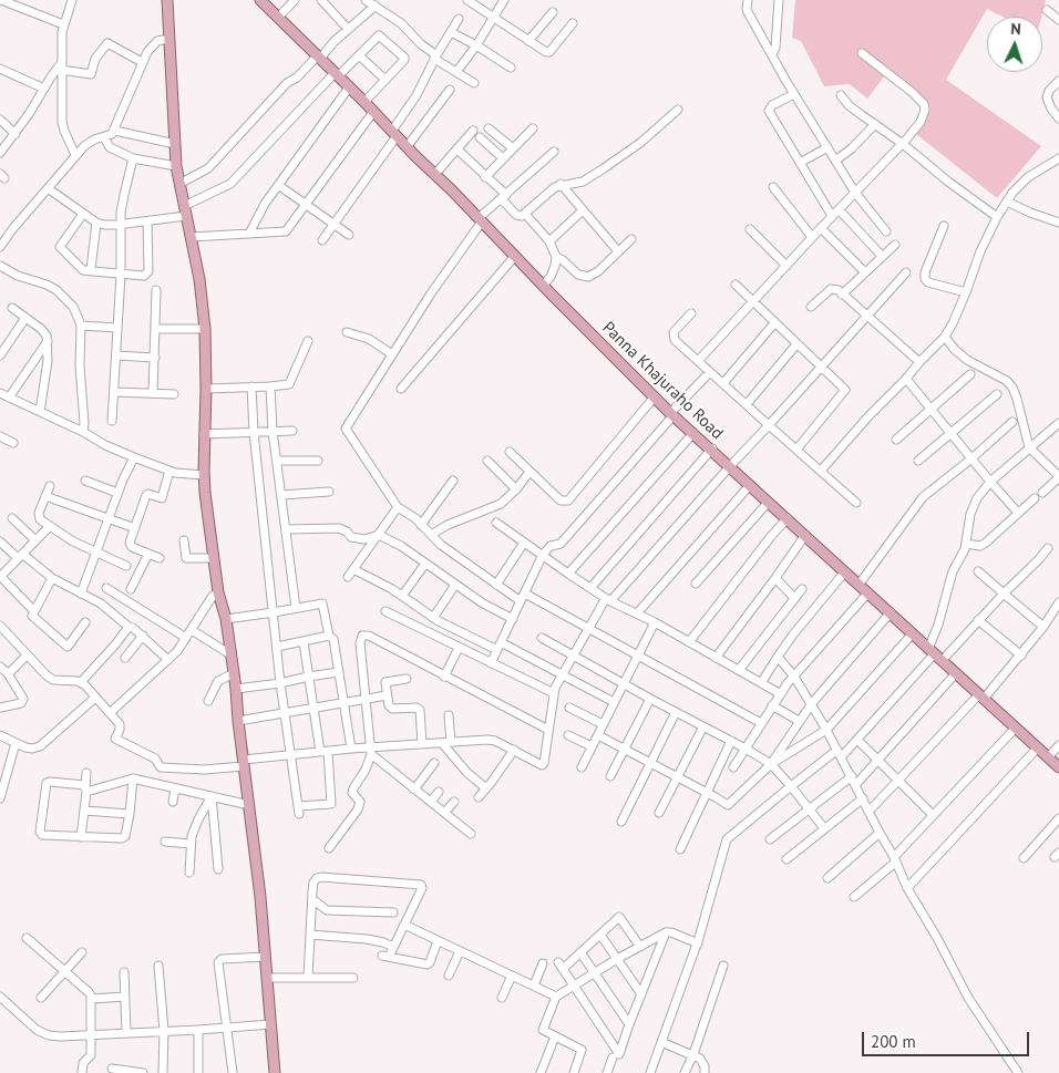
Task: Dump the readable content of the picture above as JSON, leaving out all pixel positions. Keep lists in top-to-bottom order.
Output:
{
  "streets": {
    "main road": ["Panna Khajuraho Road"]
  },
  "scale_bar": "200 m",
  "north": "top"
}
